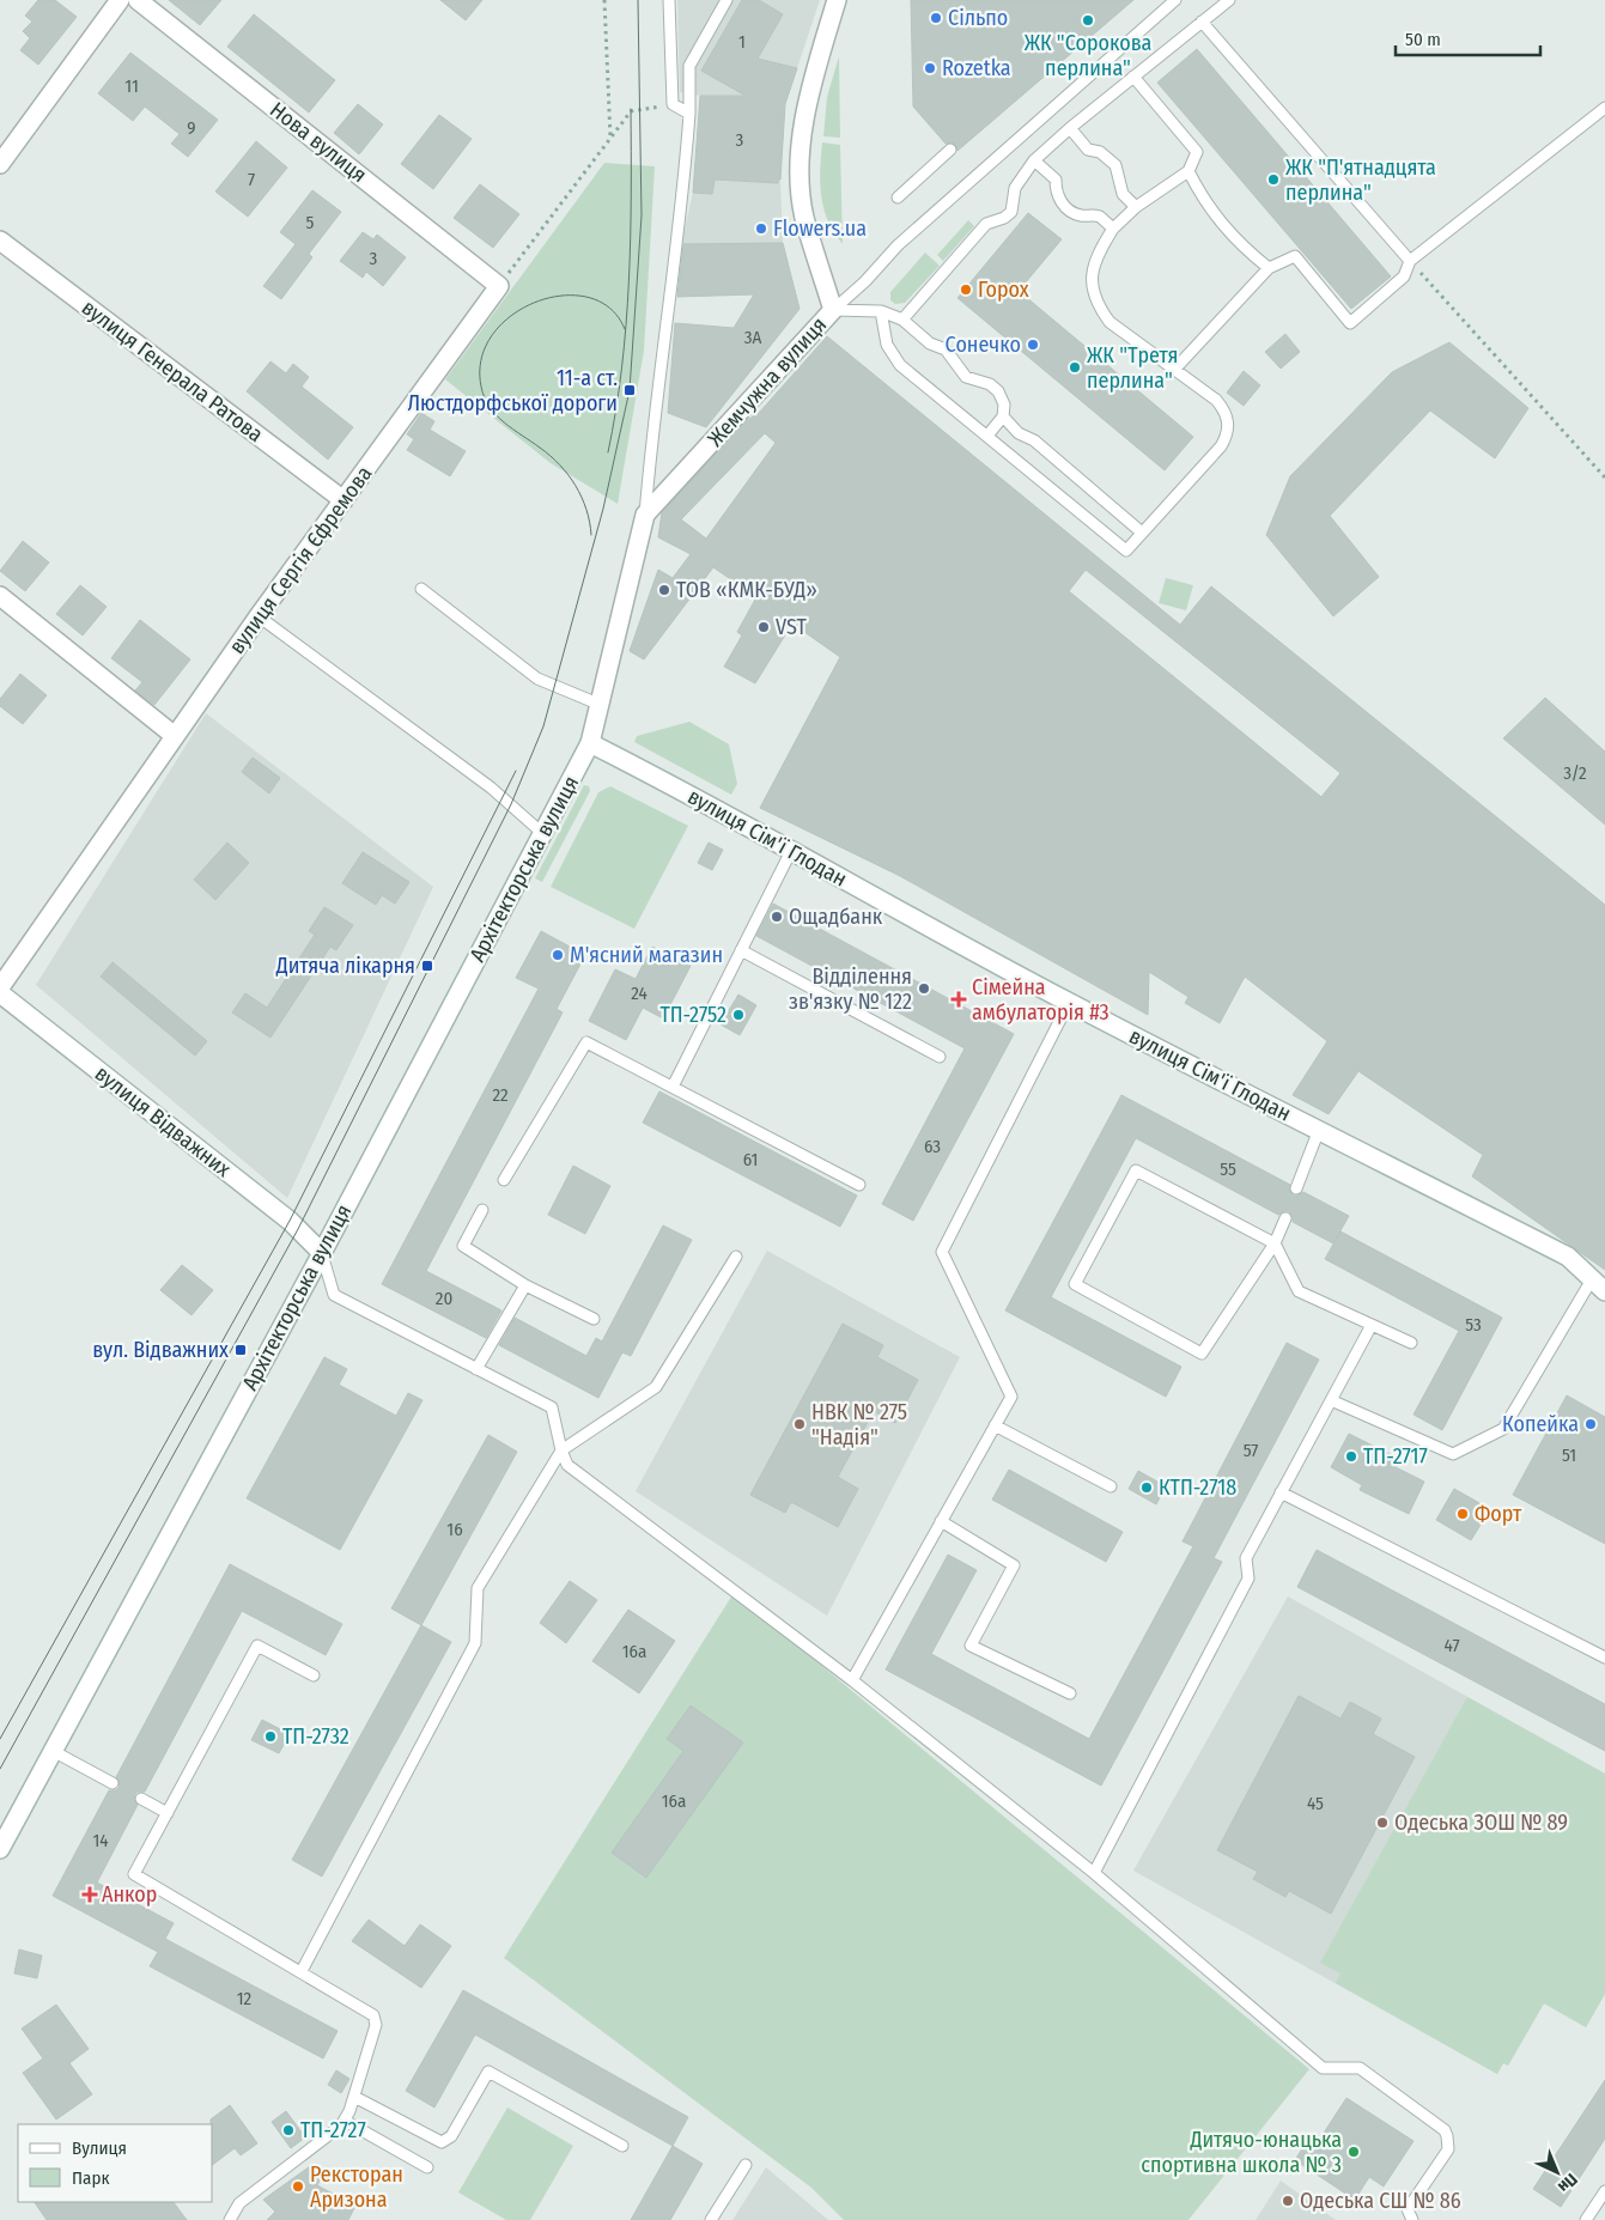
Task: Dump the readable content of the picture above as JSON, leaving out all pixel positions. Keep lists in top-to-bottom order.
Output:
{
  "streets": {
    "street": [
      "Нова вулиця",
      "вулиця Генерала Ратова",
      "Жемчужна вулиця",
      "вулиця Сергія Єфремова",
      "вулиця Сім'ї Глодан",
      "Архітекторська вулиця",
      "вулиця Відважних"
    ]
  },
  "crossings": [
    ["Нова вулиця", "вулиця Сергія Єфремова"],
    ["вулиця Генерала Ратова", "вулиця Сергія Єфремова"],
    ["Жемчужна вулиця", "вулиця Сім'ї Глодан"],
    ["Жемчужна вулиця", "Архітекторська вулиця"],
    ["вулиця Сім'ї Глодан", "Архітекторська вулиця"],
    ["Архітекторська вулиця", "вулиця Відважних"]
  ],
  "places": {
    "other": [
      "Сільпо",
      "ЖК \"Сорокова перлина\"",
      "Rozetka",
      "ЖК \"П'ятнадцята перлина\"",
      "Flowers.ua",
      "Горох",
      "Сонечко",
      "ЖК \"Третя перлина\"",
      "ТОВ «КМК-БУД»",
      "VST",
      "Ощадбанк",
      "М'ясний магазин",
      "Відділення зв'язку № 122",
      "ТП-2752",
      "НВК № 275 \"Надія\"",
      "Копейка",
      "ТП-2717",
      "КТП-2718",
      "Форт",
      "ТП-2732",
      "Одеська ЗОШ № 89",
      "ТП-2727",
      "Дитячо-юнацька спортивна школа № 3",
      "Рексторан Аризона",
      "Одеська СШ № 86"
    ],
    "transit": ["11-а ст. Люстдорфської дороги", "Дитяча лікарня", "вул. Відважних"],
    "health": ["Сімейна амбулаторія #3", "Анкор"]
  },
  "house_numbers": [
    "1",
    "11",
    "9",
    "3",
    "7",
    "5",
    "3",
    "3А",
    "3/2",
    "24",
    "22",
    "63",
    "61",
    "55",
    "20",
    "53",
    "57",
    "51",
    "16",
    "47",
    "16а",
    "16а",
    "45",
    "14",
    "12"
  ],
  "legend": ["Вулиця", "Парк"],
  "scale_bar": "50 m",
  "north": "bottom right"
}
